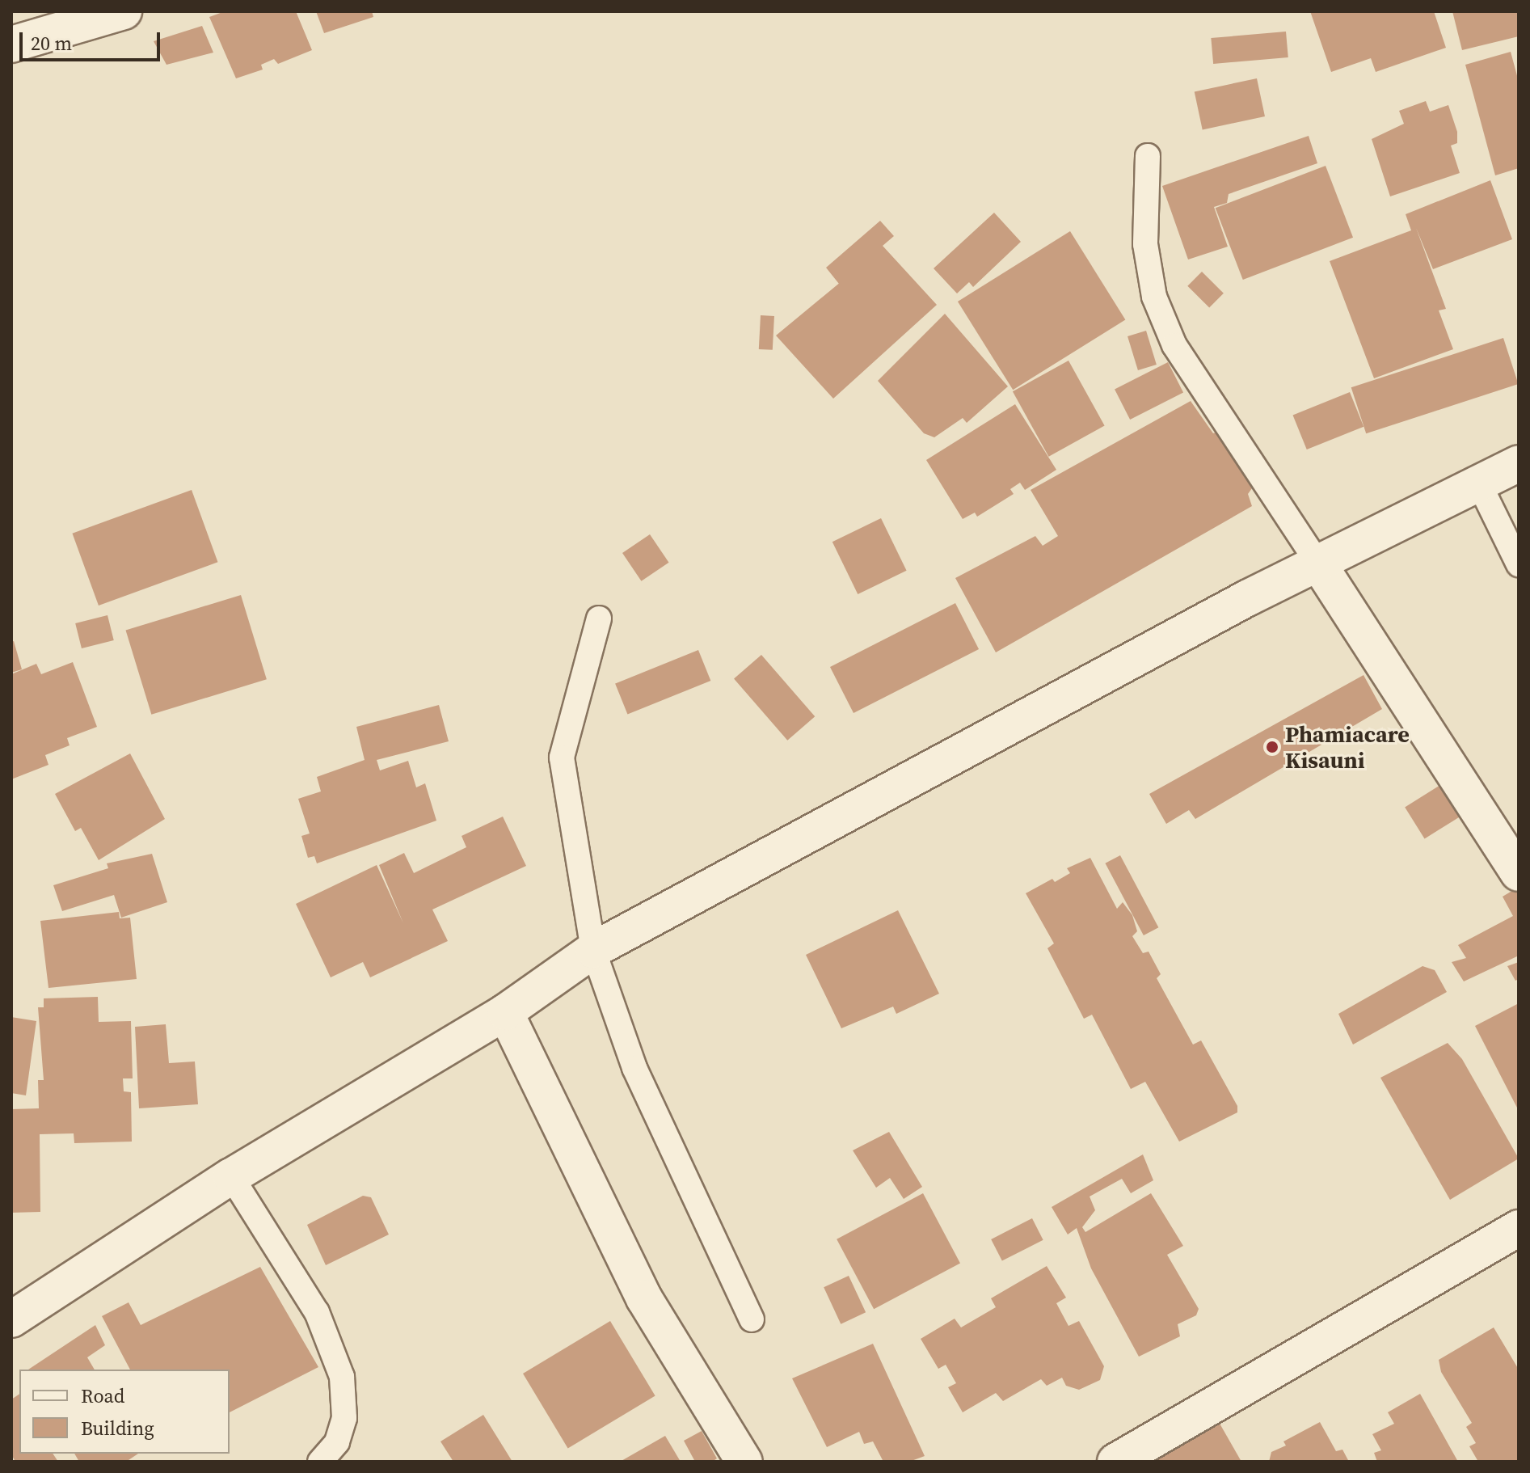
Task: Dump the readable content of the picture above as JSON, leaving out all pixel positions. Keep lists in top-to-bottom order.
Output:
{
  "places": ["Phamiacare Kisauni"],
  "legend": ["Road", "Building"],
  "scale_bar": "20 m"
}
